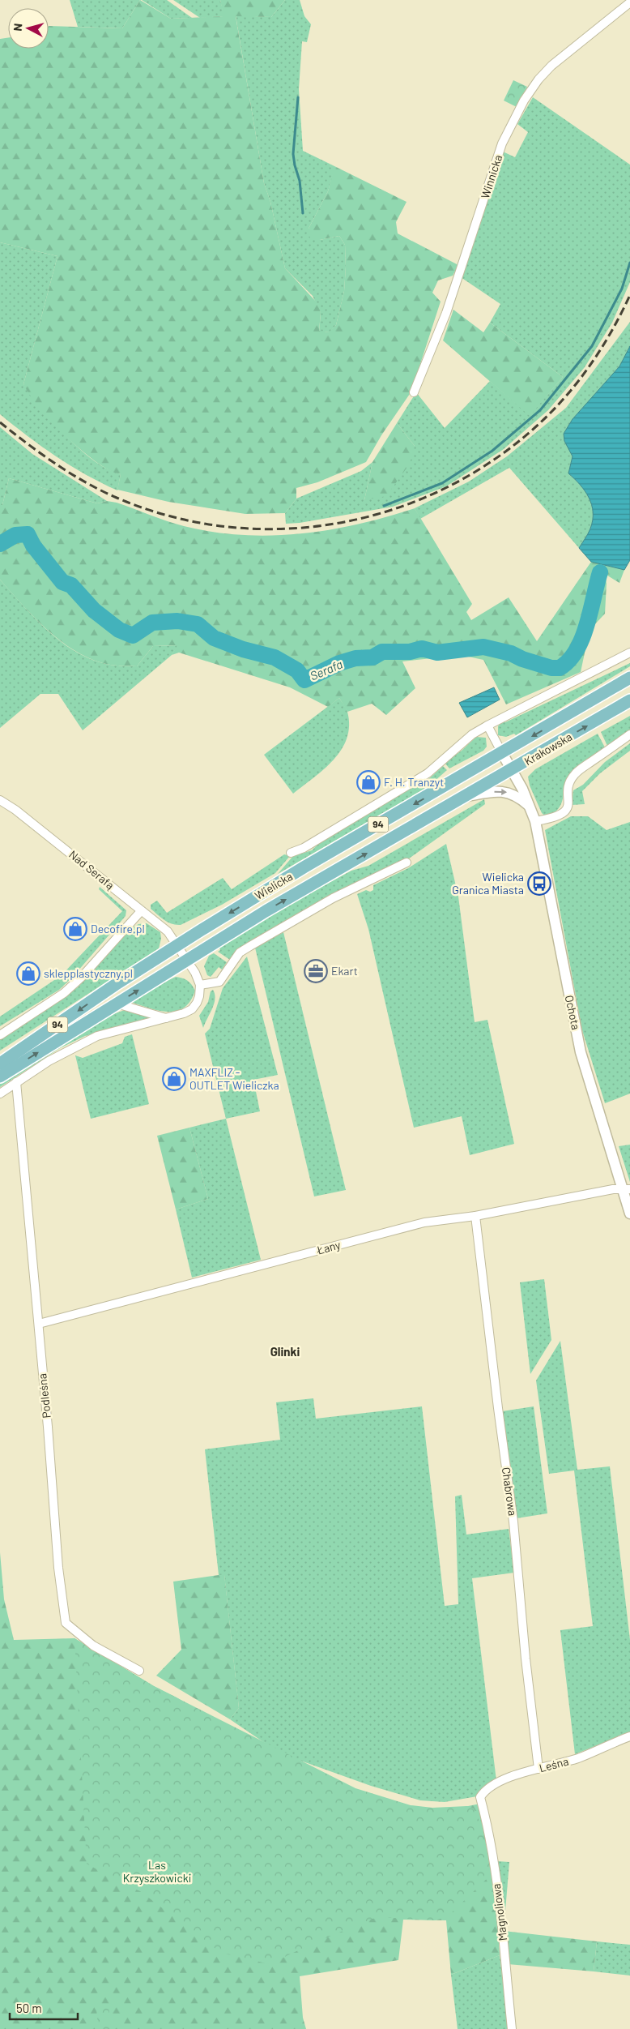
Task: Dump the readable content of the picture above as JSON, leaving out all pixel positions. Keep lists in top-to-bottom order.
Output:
{
  "streets": {
    "main road": ["Krakowska", "94", "Wielicka"],
    "street": [
      "Winnicka",
      "Nad Serafą",
      "Ochota",
      "Łany",
      "Podleśna",
      "Chabrowa",
      "Leśna",
      "Magnoliowa"
    ]
  },
  "crossings": [
    ["Krakowska", "Wielicka"],
    ["Krakowska", "Ochota"],
    ["Nad Serafą", "Wielicka"],
    ["Wielicka", "Ochota"],
    ["Ochota", "Łany"],
    ["Łany", "Podleśna"],
    ["Łany", "Chabrowa"],
    ["Chabrowa", "Leśna"],
    ["Leśna", "Magnoliowa"]
  ],
  "districts": ["Glinki"],
  "water": ["Serafa"],
  "parks": ["Las Krzyszkowicki"],
  "places": {
    "shop": [
      "F. H. Tranzyt",
      "Decofire.pl",
      "sklepplastyczny.pl",
      "MAXFLIZ - OUTLET Wieliczka"
    ],
    "bus stop": ["Wielicka Granica Miasta"],
    "office": ["Ekart"]
  },
  "scale_bar": "50 m",
  "north": "left"
}
